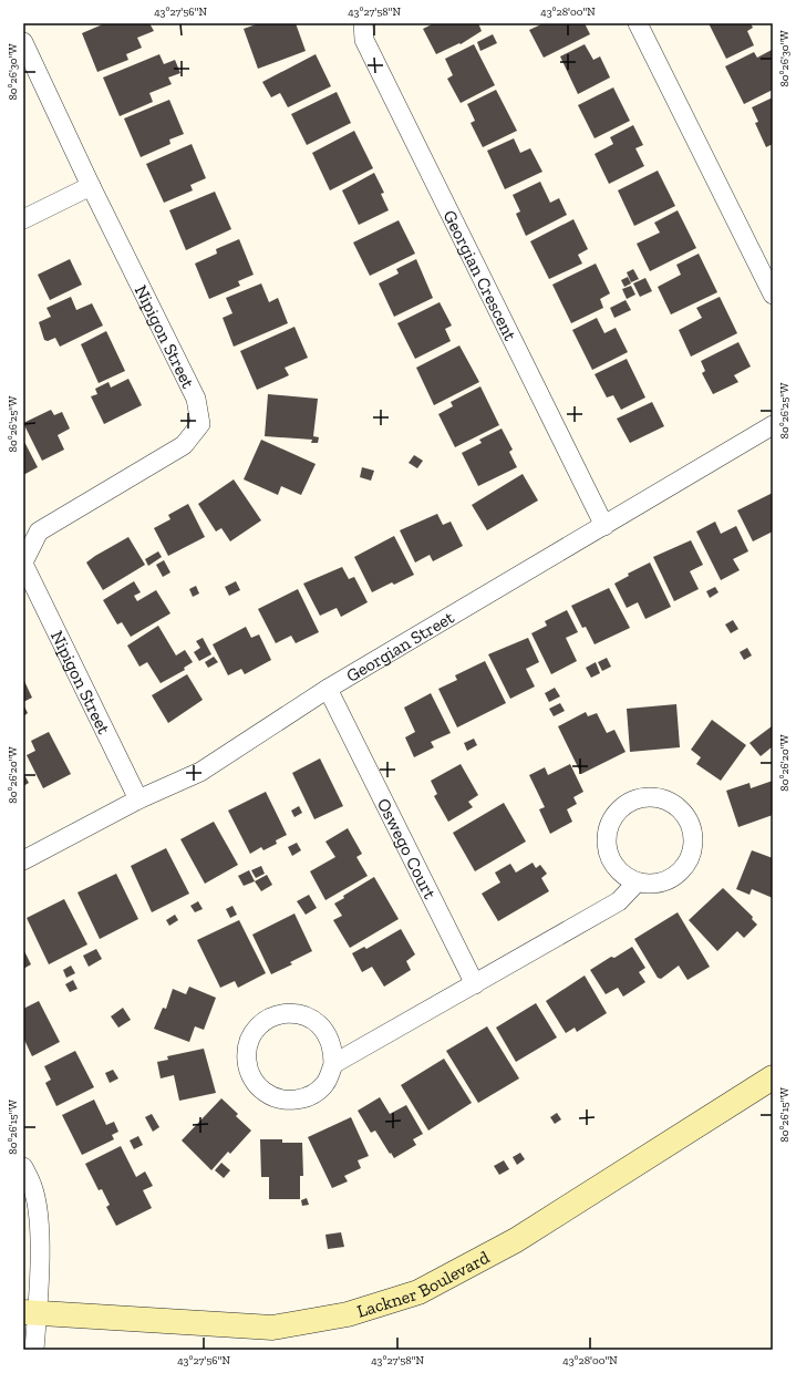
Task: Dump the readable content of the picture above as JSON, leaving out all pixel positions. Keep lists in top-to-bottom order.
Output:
{
  "streets": {
    "main road": ["Lackner Boulevard"],
    "street": [
      "Georgian Crescent",
      "Nipigon Street",
      "Georgian Street",
      "Oswego Court"
    ]
  },
  "crossings": [
    ["Georgian Crescent", "Georgian Street"],
    ["Nipigon Street", "Georgian Street"],
    ["Georgian Street", "Oswego Court"]
  ],
  "coordinates": [
    "43°27'56\"N",
    "43°27'58\"N",
    "43°28'00\"N",
    "80°26'30\"W",
    "80°26'25\"W",
    "80°26'20\"W",
    "80°26'15\"W"
  ]
}
